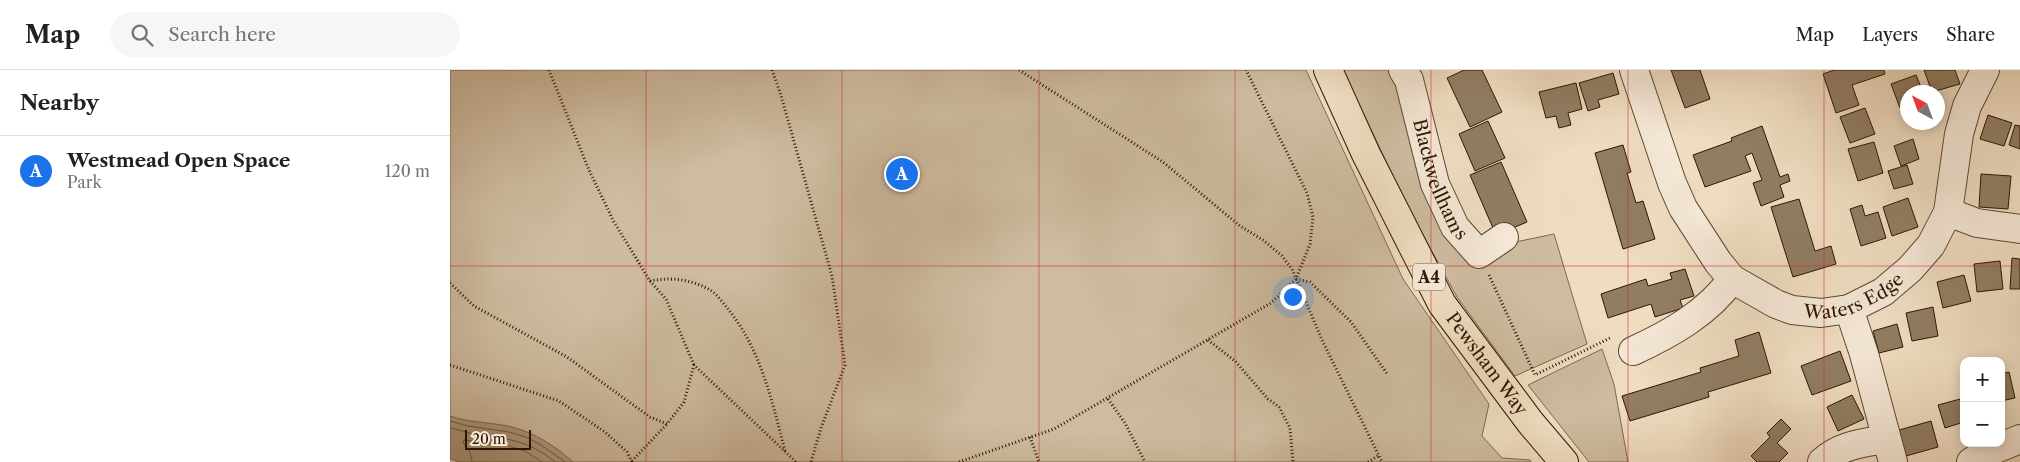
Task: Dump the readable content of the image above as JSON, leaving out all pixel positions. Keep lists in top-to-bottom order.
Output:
{
  "streets": {
    "main road": ["A4", "Pewsham Way"],
    "street": ["Blackwellhams", "Waters Edge"]
  },
  "scale_bar": "20 m",
  "north": "top left",
  "page": {
    "header": "Map",
    "search": "Search here",
    "nav": ["Map", "Layers", "Share"],
    "heading": "Nearby",
    "list": [
      {
        "mark": "A",
        "name": "Westmead Open Space",
        "note": "Park",
        "value": "120 m"
      }
    ],
    "pins": "A",
    "map_buttons": ["+", "−"],
    "scale": "20 m"
  }
}
